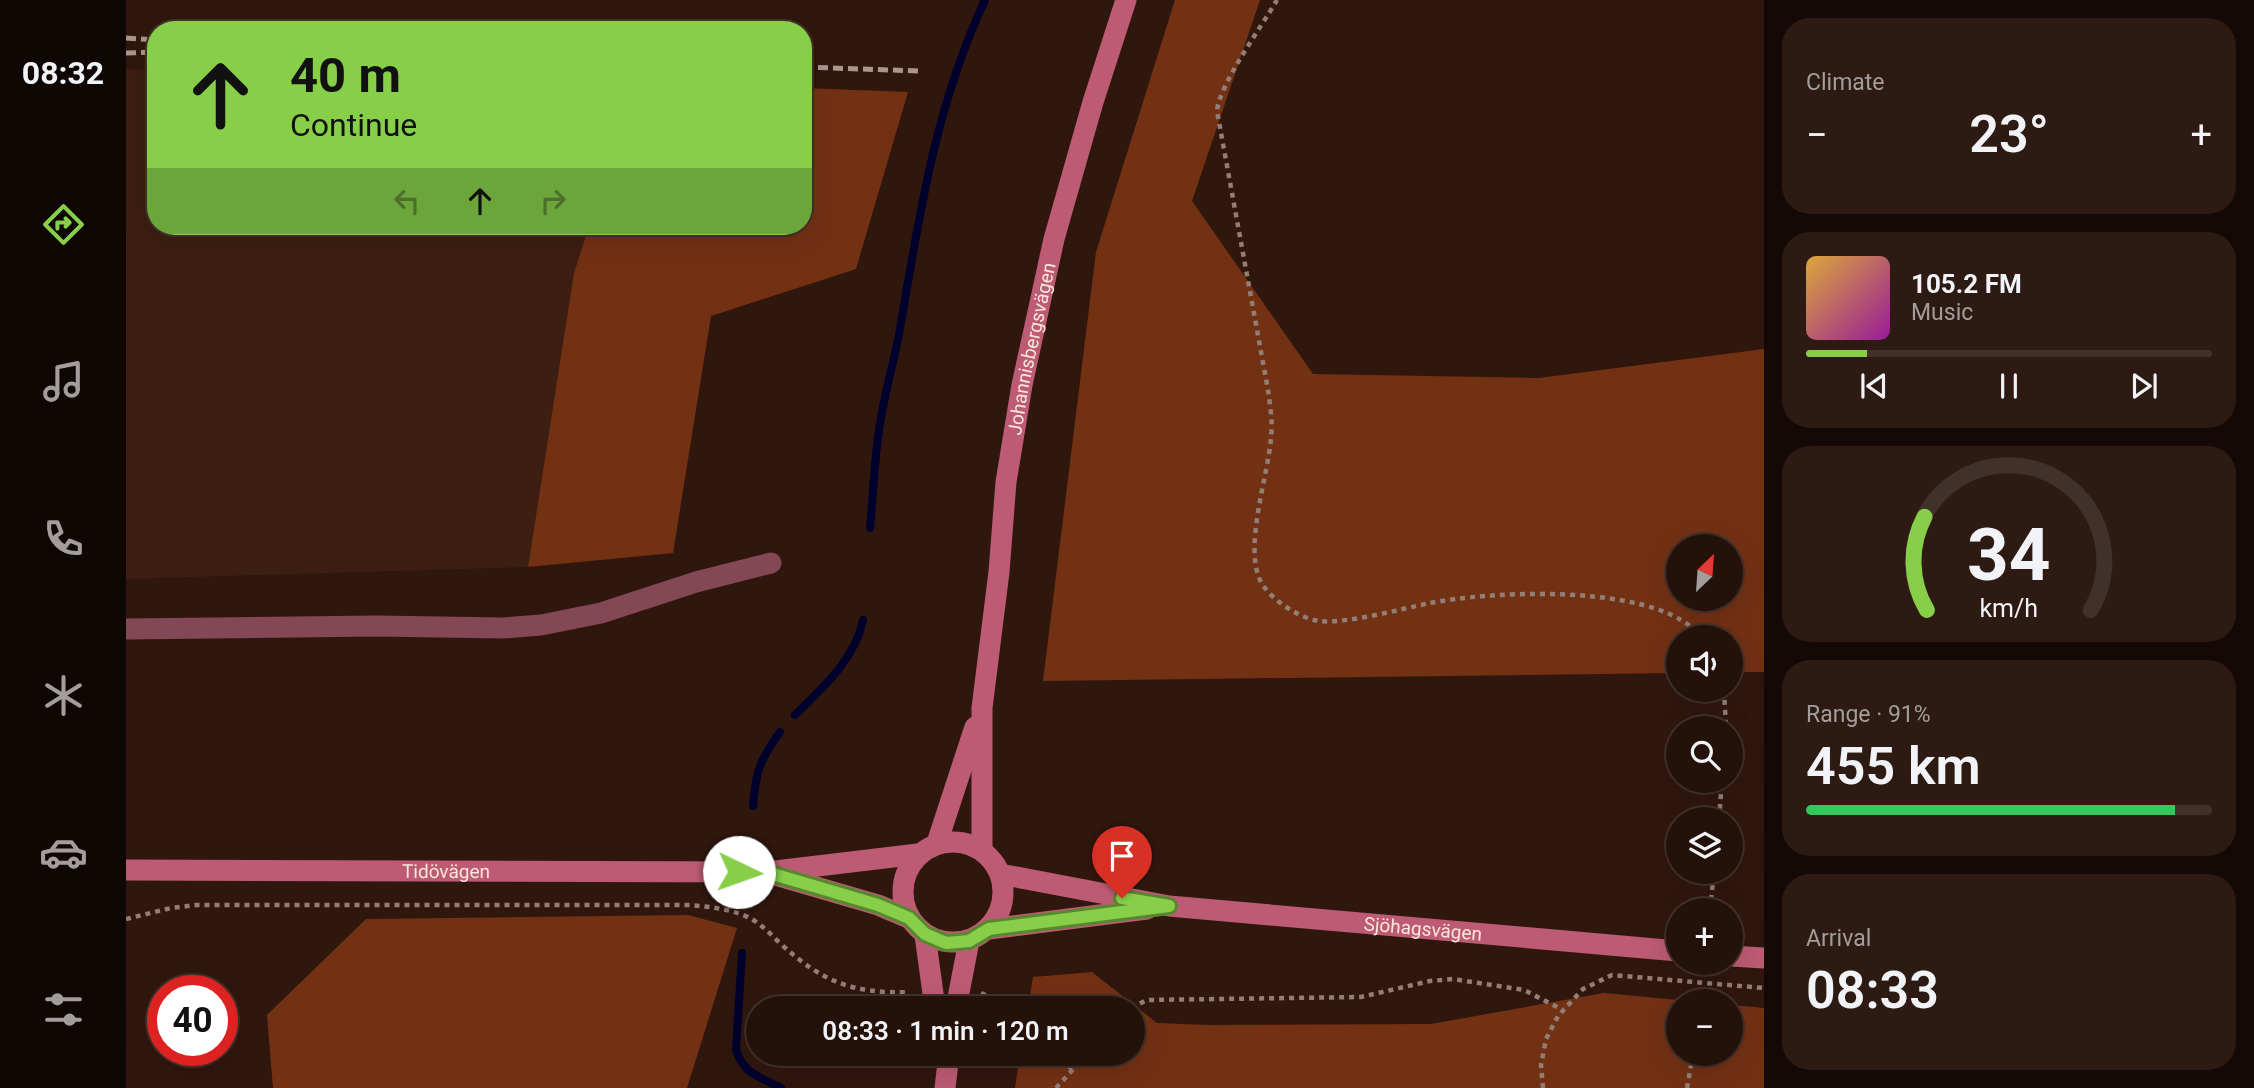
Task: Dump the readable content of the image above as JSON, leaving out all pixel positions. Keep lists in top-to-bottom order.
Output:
{
  "streets": {
    "main road": ["Johannisbergsvägen", "Tidövägen", "Sjöhagsvägen"]
  },
  "crossings": [
    ["Johannisbergsvägen", "Tidövägen"],
    ["Johannisbergsvägen", "Sjöhagsvägen"],
    ["Tidövägen", "Sjöhagsvägen"]
  ],
  "north": "top right",
  "page": {
    "tabs": "08:32",
    "tile": [
      "Climate",
      ["Range · 91%", "455 km"],
      ["Arrival", "08:33"]
    ],
    "turn": ["40 m", "Continue"],
    "heat": ["−", "23°", "+"],
    "song": ["105.2 FM", "Music"],
    "map_buttons": ["+", "−"],
    "limit": "40",
    "trip": "08:33 · 1 min · 120 m",
    "gauge": ["34", "km/h"]
  }
}
